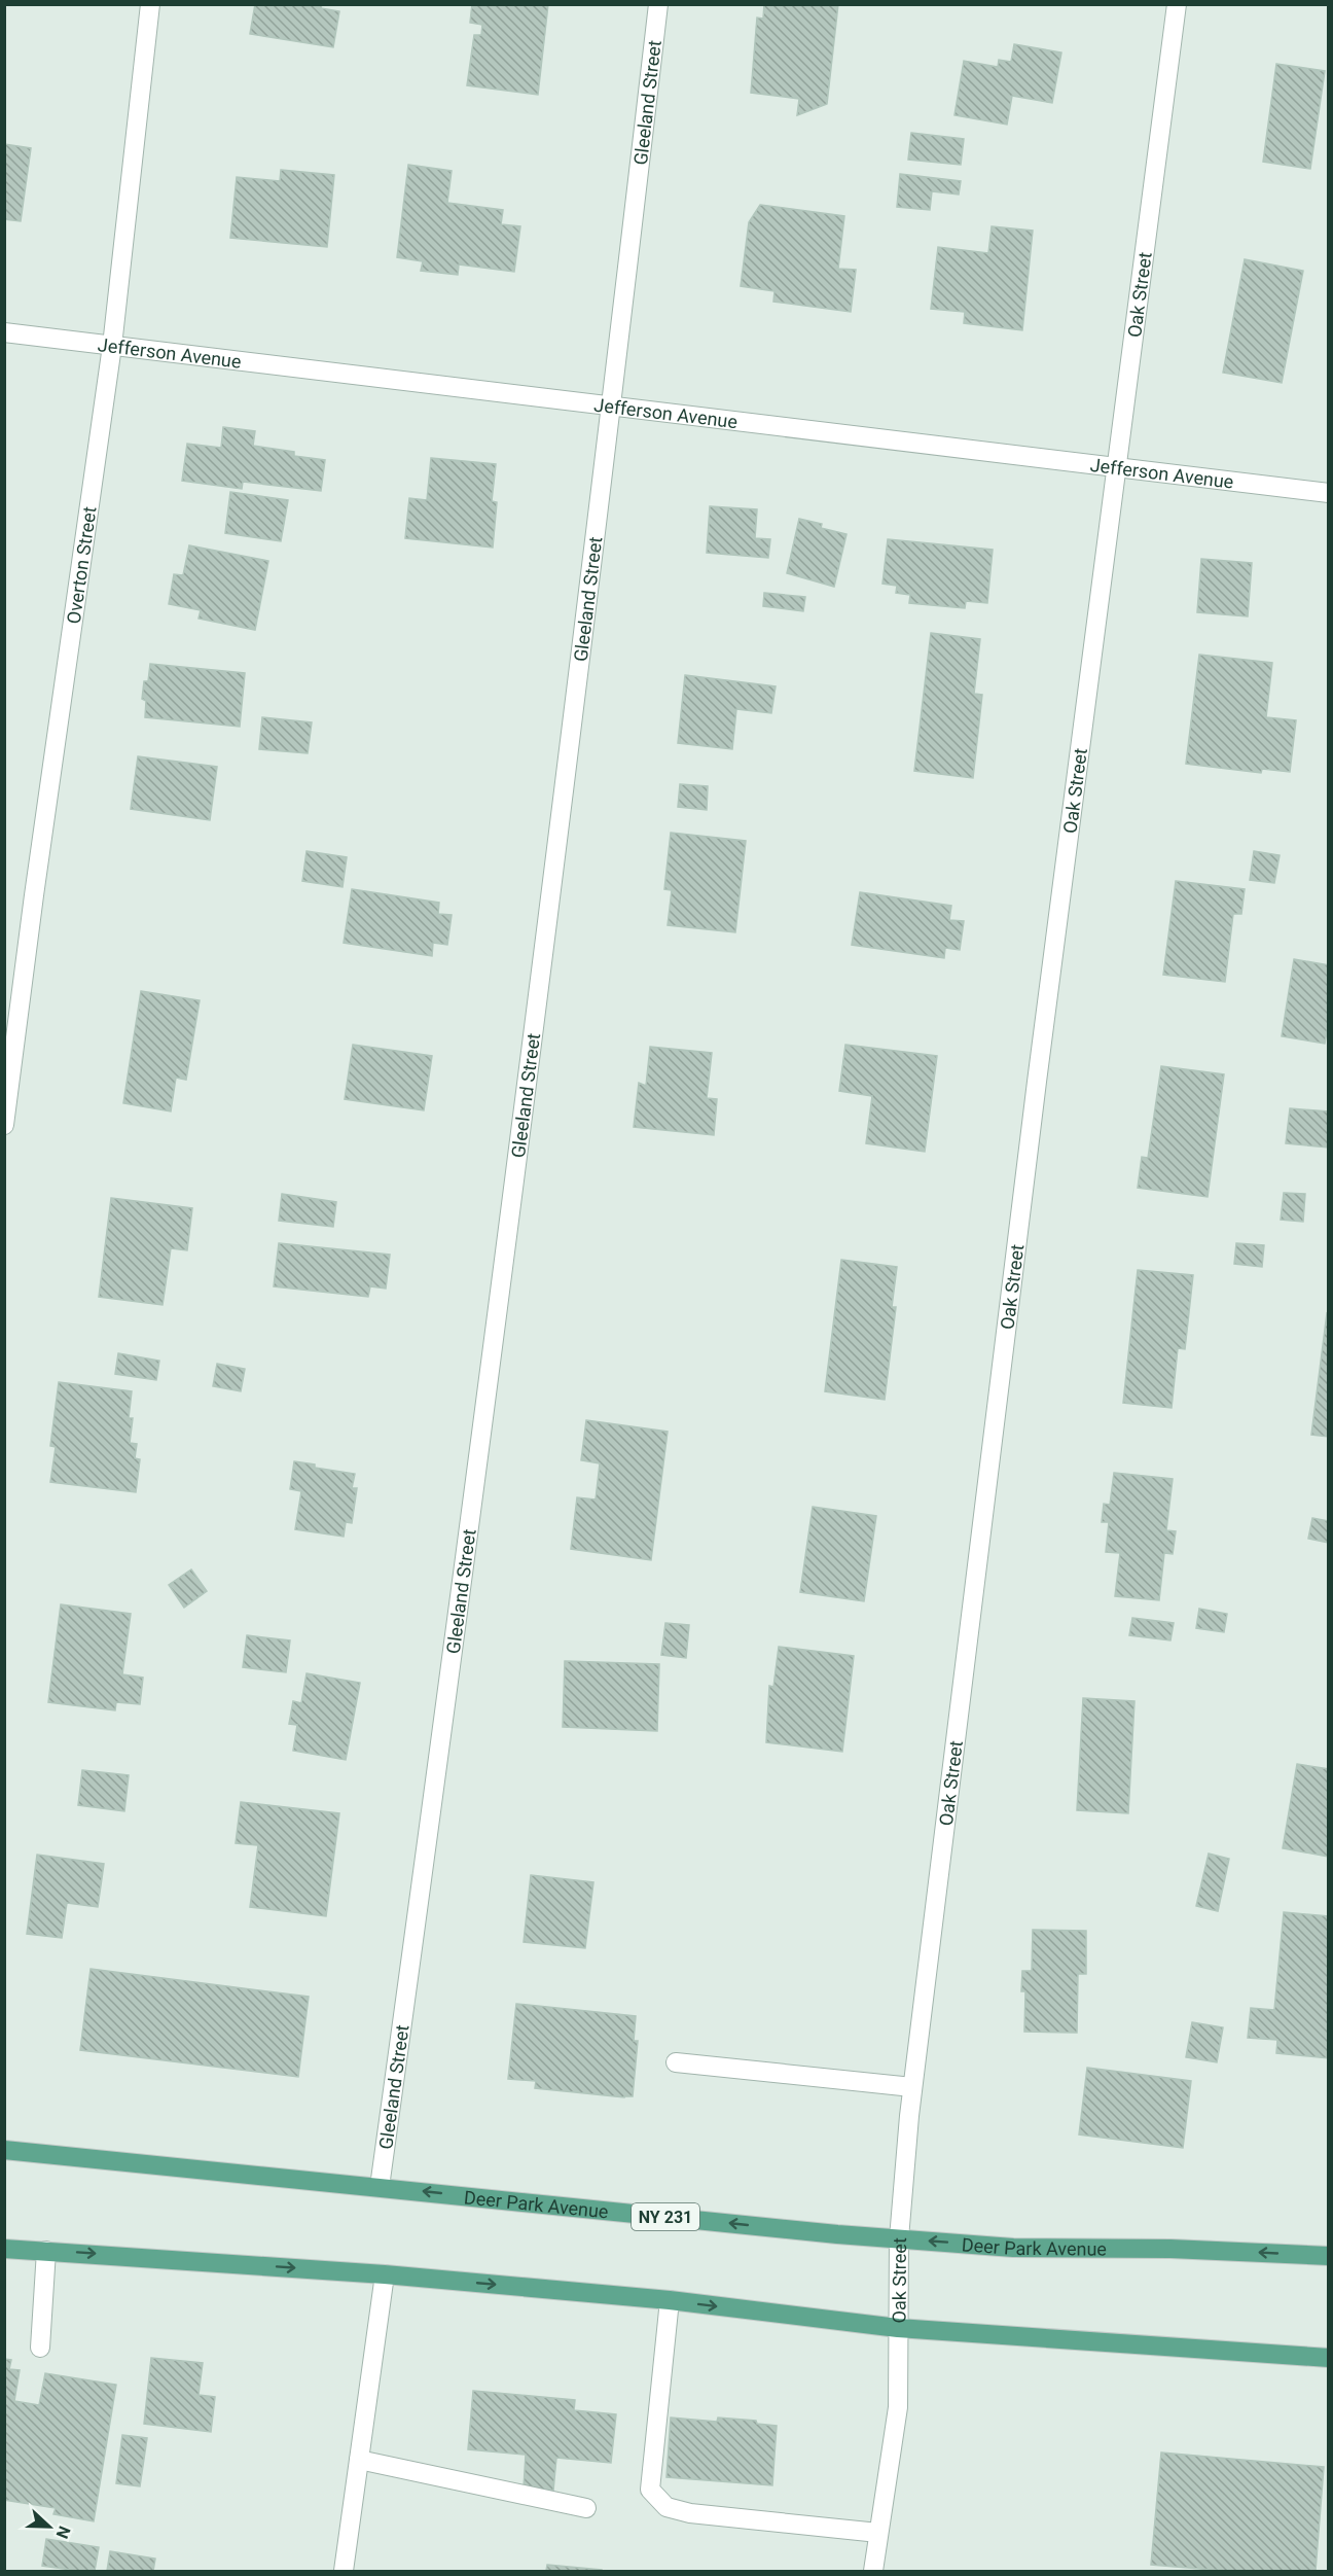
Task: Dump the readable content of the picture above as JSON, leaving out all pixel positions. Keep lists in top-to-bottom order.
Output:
{
  "streets": {
    "main road": ["Deer Park Avenue", "NY 231"],
    "street": [
      "Gleeland Street",
      "Oak Street",
      "Jefferson Avenue",
      "Overton Street"
    ]
  },
  "crossings": [
    ["Gleeland Street", "Jefferson Avenue"],
    ["Gleeland Street", "Deer Park Avenue"],
    ["Oak Street", "Jefferson Avenue"],
    ["Oak Street", "Deer Park Avenue"],
    ["Jefferson Avenue", "Overton Street"]
  ],
  "north": "right"
}
